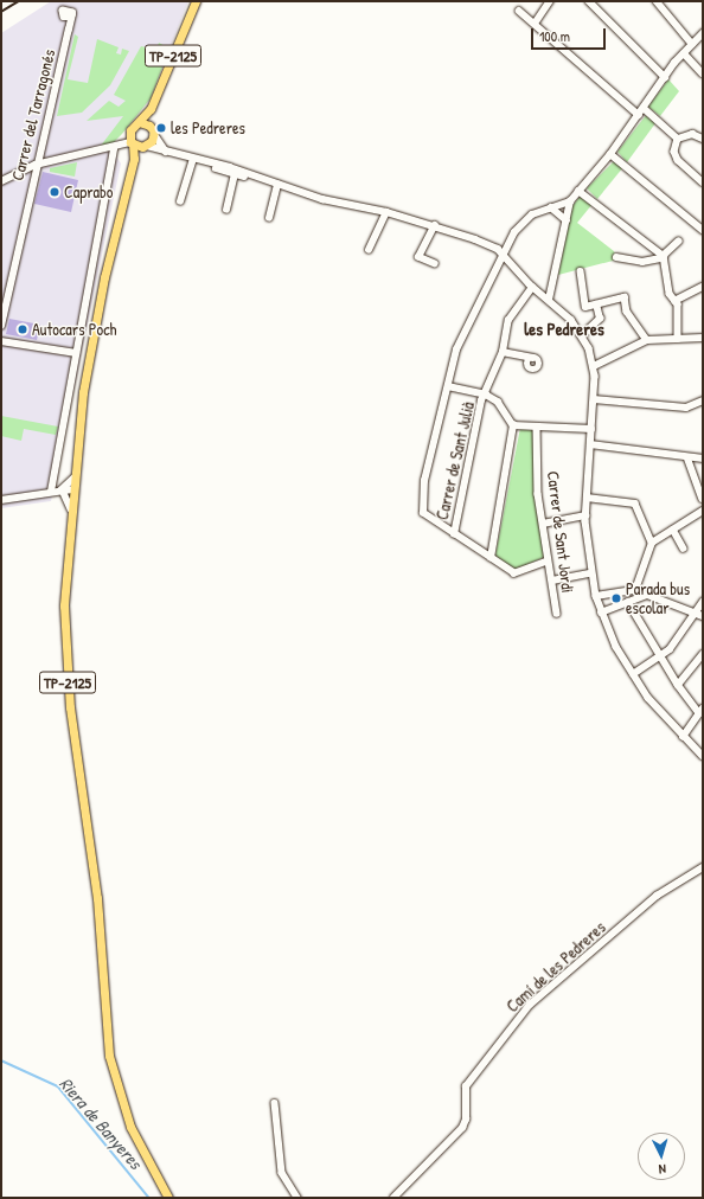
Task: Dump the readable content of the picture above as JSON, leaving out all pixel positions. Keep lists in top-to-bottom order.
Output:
{
  "streets": {
    "main road": ["TP-2125"],
    "street": [
      "Carrer del Tarragonés",
      "Carrer de Sant Julià",
      "Carrer de Sant Jordi",
      "Camí de les Pedreres"
    ]
  },
  "districts": ["les Pedreres"],
  "water": ["Riera de Banyeres"],
  "places": [
    "les Pedreres",
    "Caprabo",
    "Autocars Poch",
    "Parada bus escolar"
  ],
  "scale_bar": "100 m",
  "north": "bottom"
}
